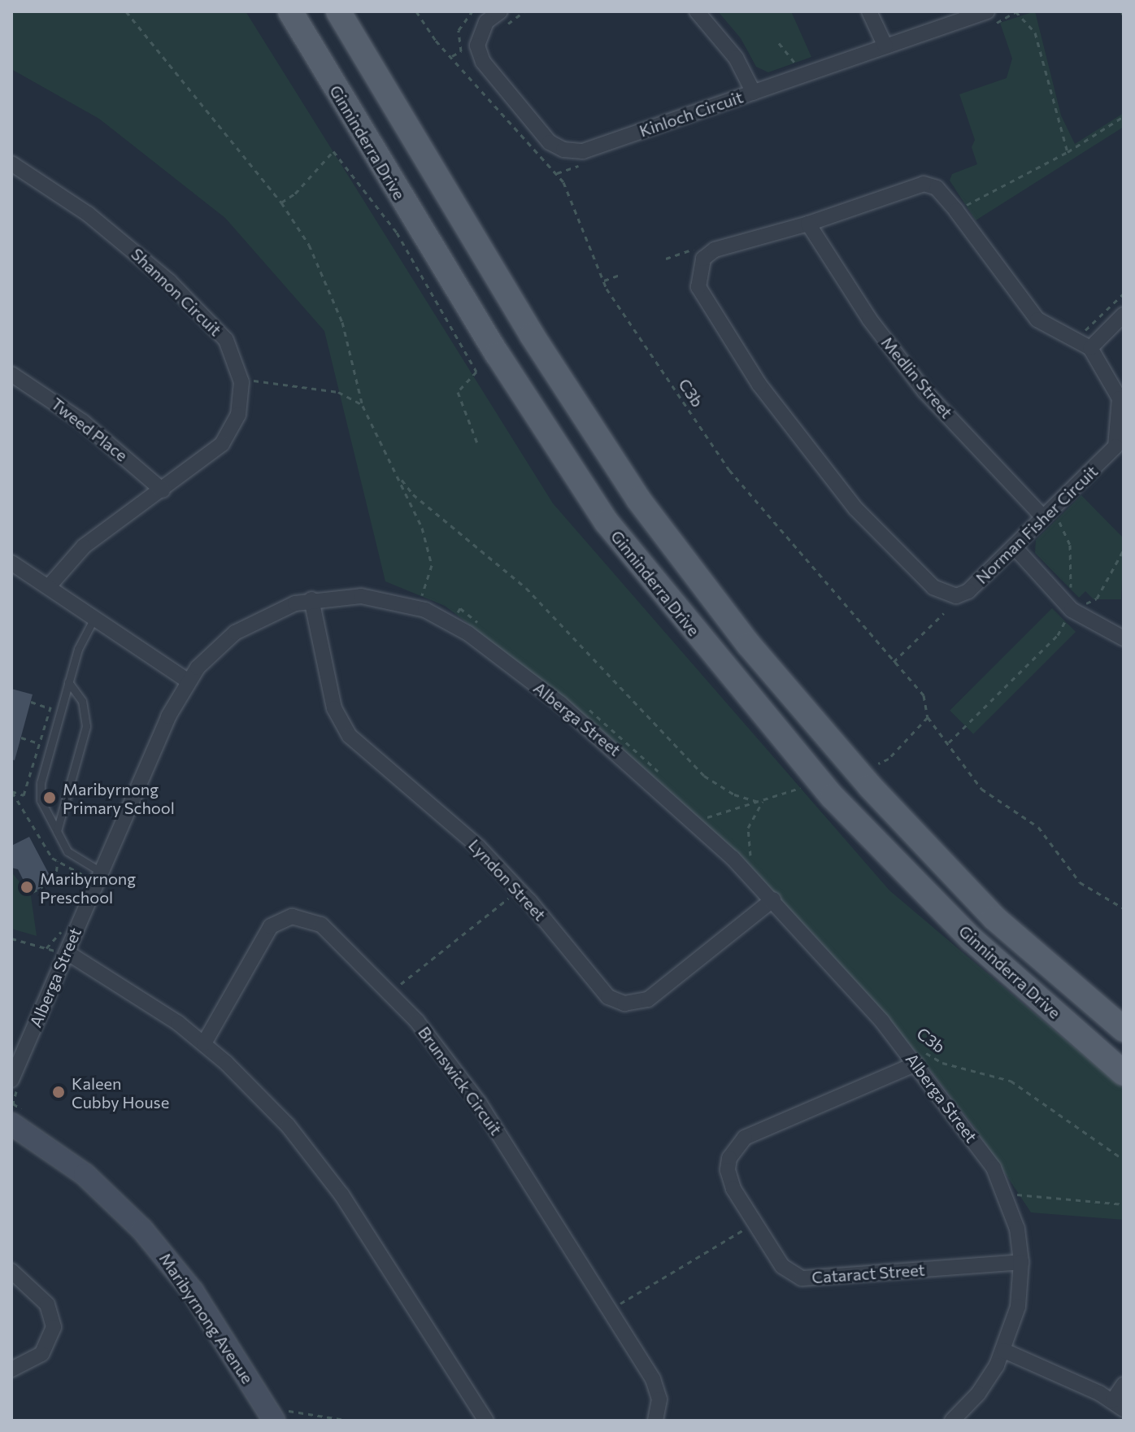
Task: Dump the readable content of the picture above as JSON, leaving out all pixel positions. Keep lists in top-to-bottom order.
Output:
{
  "streets": {
    "main road": ["Ginninderra Drive"],
    "street": [
      "Kinloch Circuit",
      "Shannon Circuit",
      "Medlin Street",
      "Tweed Place",
      "Norman Fisher Circuit",
      "Alberga Street",
      "Lyndon Street",
      "Brunswick Circuit",
      "Cataract Street",
      "Maribyrnong Avenue"
    ],
    "path": ["C3b"]
  },
  "crossings": [
    ["Shannon Circuit", "Tweed Place"],
    ["Medlin Street", "Norman Fisher Circuit"],
    ["Alberga Street", "Lyndon Street"],
    ["Alberga Street", "Cataract Street"]
  ],
  "places": ["Maribyrnong Primary School", "Maribyrnong Preschool", "Kaleen Cubby House"]
}
